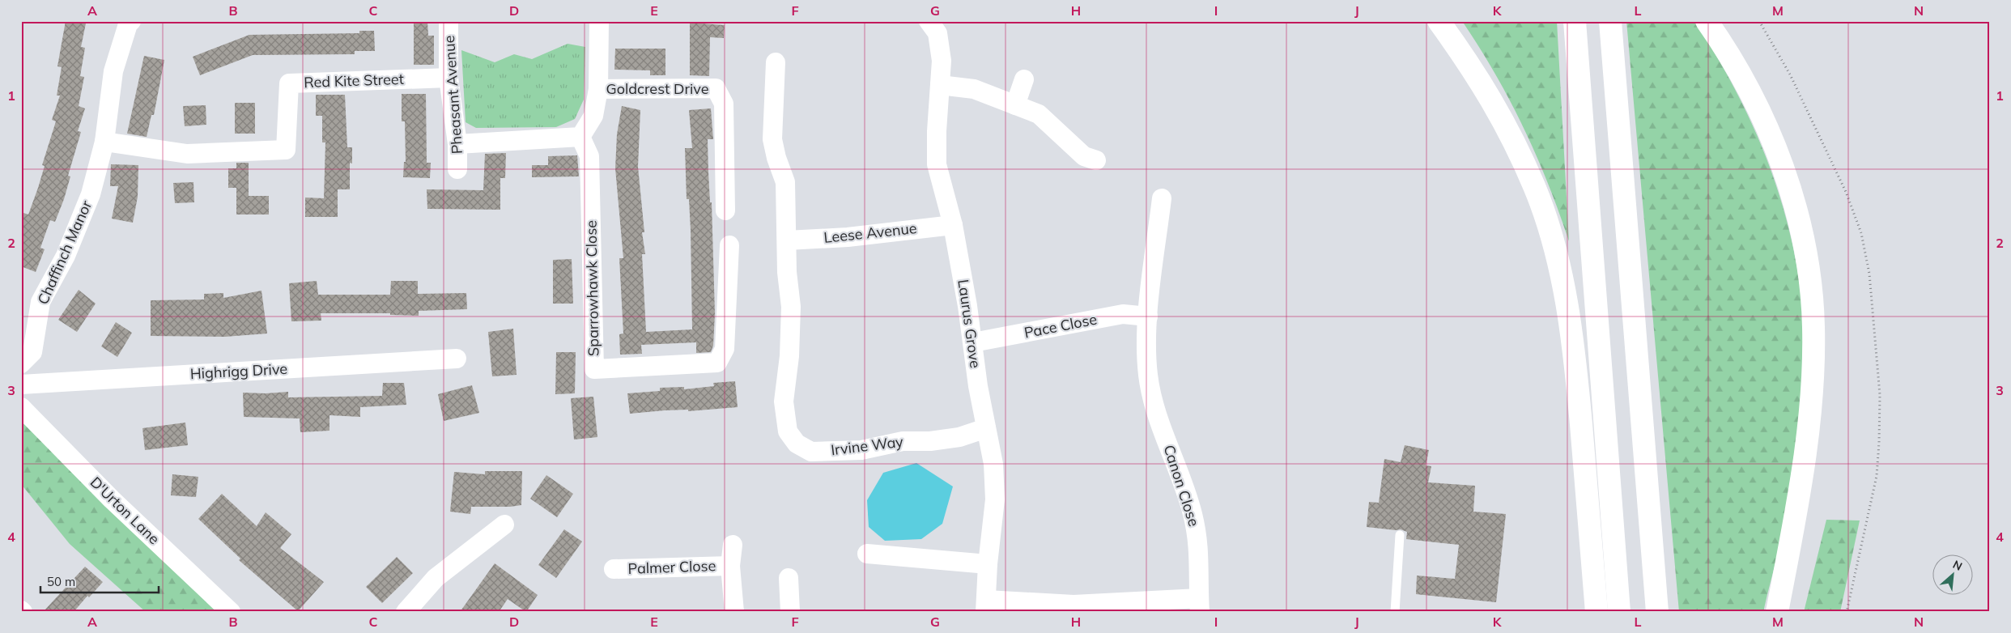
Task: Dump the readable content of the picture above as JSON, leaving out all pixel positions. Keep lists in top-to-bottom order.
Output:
{
  "streets": {
    "street": [
      "Red Kite Street",
      "Goldcrest Drive",
      "Pheasant Avenue",
      "Leese Avenue",
      "Chaffinch Manor",
      "Sparrowhawk Close",
      "Laurus Grove",
      "Pace Close",
      "Highrigg Drive",
      "Irvine Way",
      "Canon Close",
      "D'Urton Lane",
      "Palmer Close"
    ]
  },
  "crossings": [
    ["Red Kite Street", "Pheasant Avenue"],
    ["Red Kite Street", "Chaffinch Manor"],
    ["Goldcrest Drive", "Sparrowhawk Close"],
    ["Leese Avenue", "Laurus Grove"],
    ["Leese Avenue", "Irvine Way"],
    ["Laurus Grove", "Pace Close"],
    ["Laurus Grove", "Irvine Way"],
    ["Laurus Grove", "Canon Close"],
    ["Pace Close", "Canon Close"]
  ],
  "scale_bar": "50 m",
  "north": "top right",
  "grid": {
    "columns": [
      "A",
      "B",
      "C",
      "D",
      "E",
      "F",
      "G",
      "H",
      "I",
      "J",
      "K",
      "L",
      "M",
      "N"
    ],
    "rows": [
      "1",
      "2",
      "3",
      "4"
    ]
  }
}
